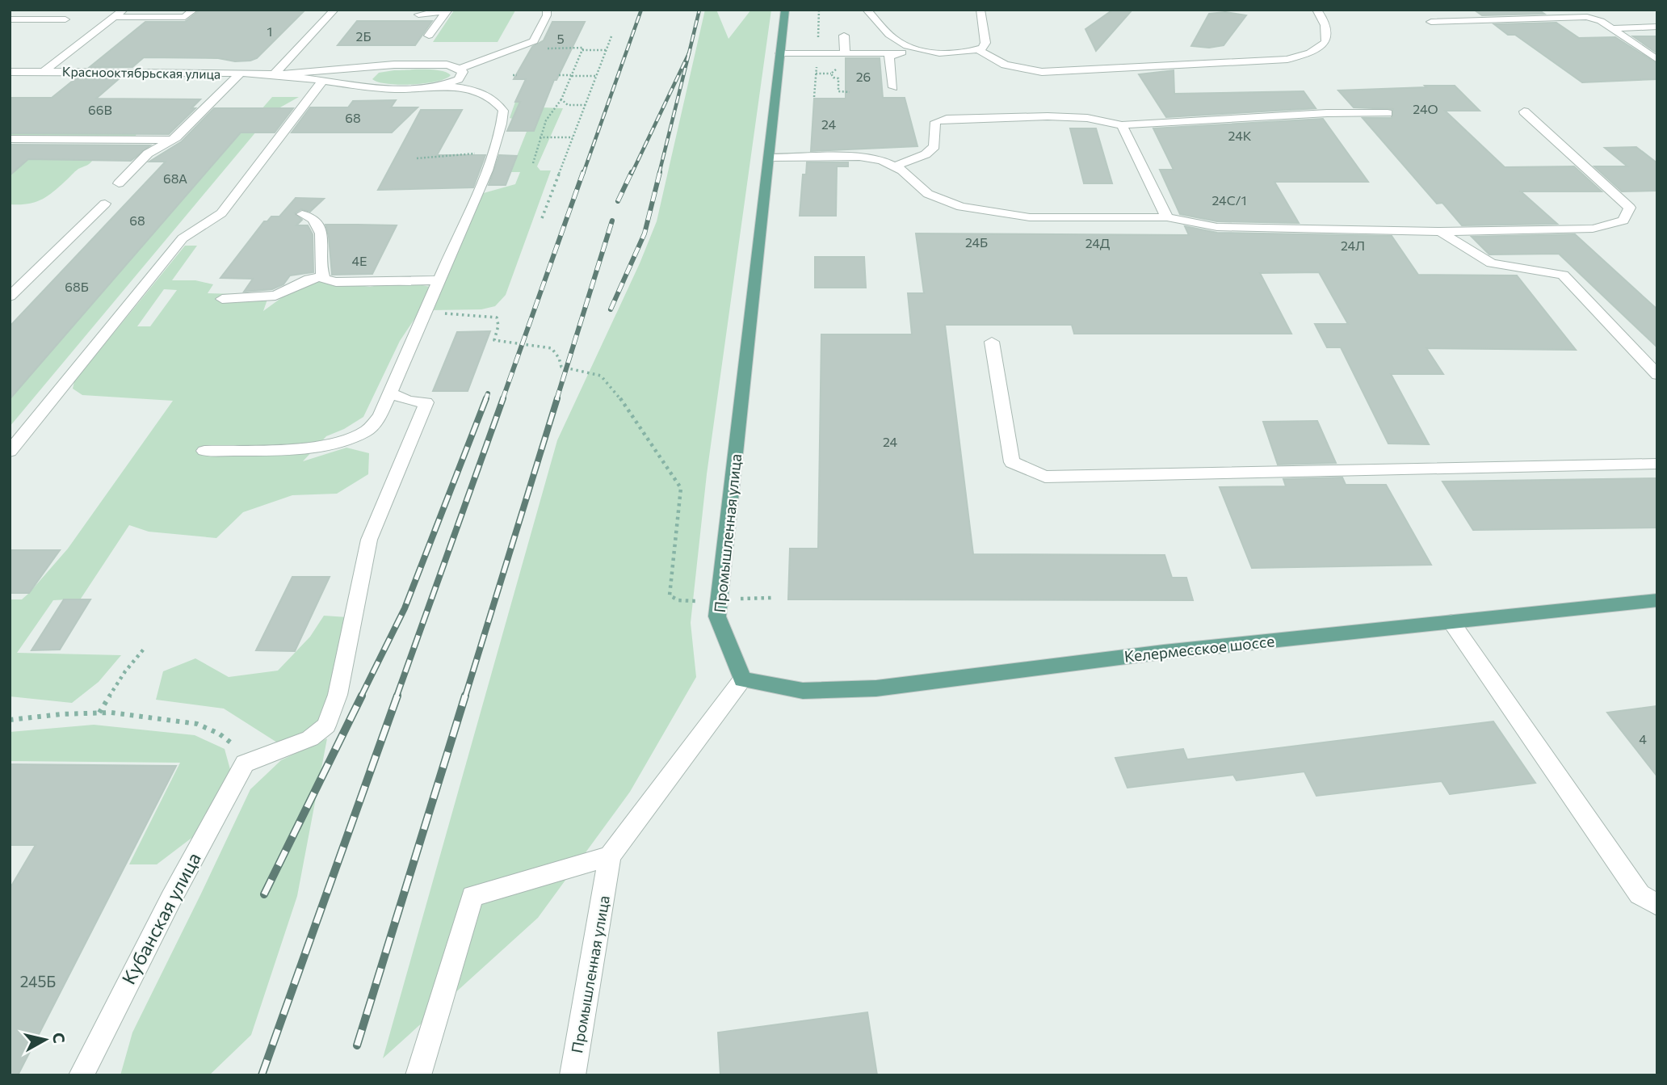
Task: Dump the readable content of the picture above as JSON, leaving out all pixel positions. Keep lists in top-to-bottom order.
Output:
{
  "streets": {
    "main road": ["Промышленная улица", "Келермесское шоссе"],
    "street": ["Краснооктябрьская улица", "Кубанская улица"]
  },
  "crossings": [
    ["Промышленная улица", "Келермесское шоссе"]
  ],
  "house_numbers": [
    "1",
    "2Б",
    "5",
    "26",
    "24О",
    "66В",
    "68",
    "24",
    "24К",
    "68А",
    "24С/1",
    "68",
    "24Б",
    "24Д",
    "24Л",
    "4Е",
    "68Б",
    "24",
    "4",
    "245Б"
  ],
  "north": "right"
}
